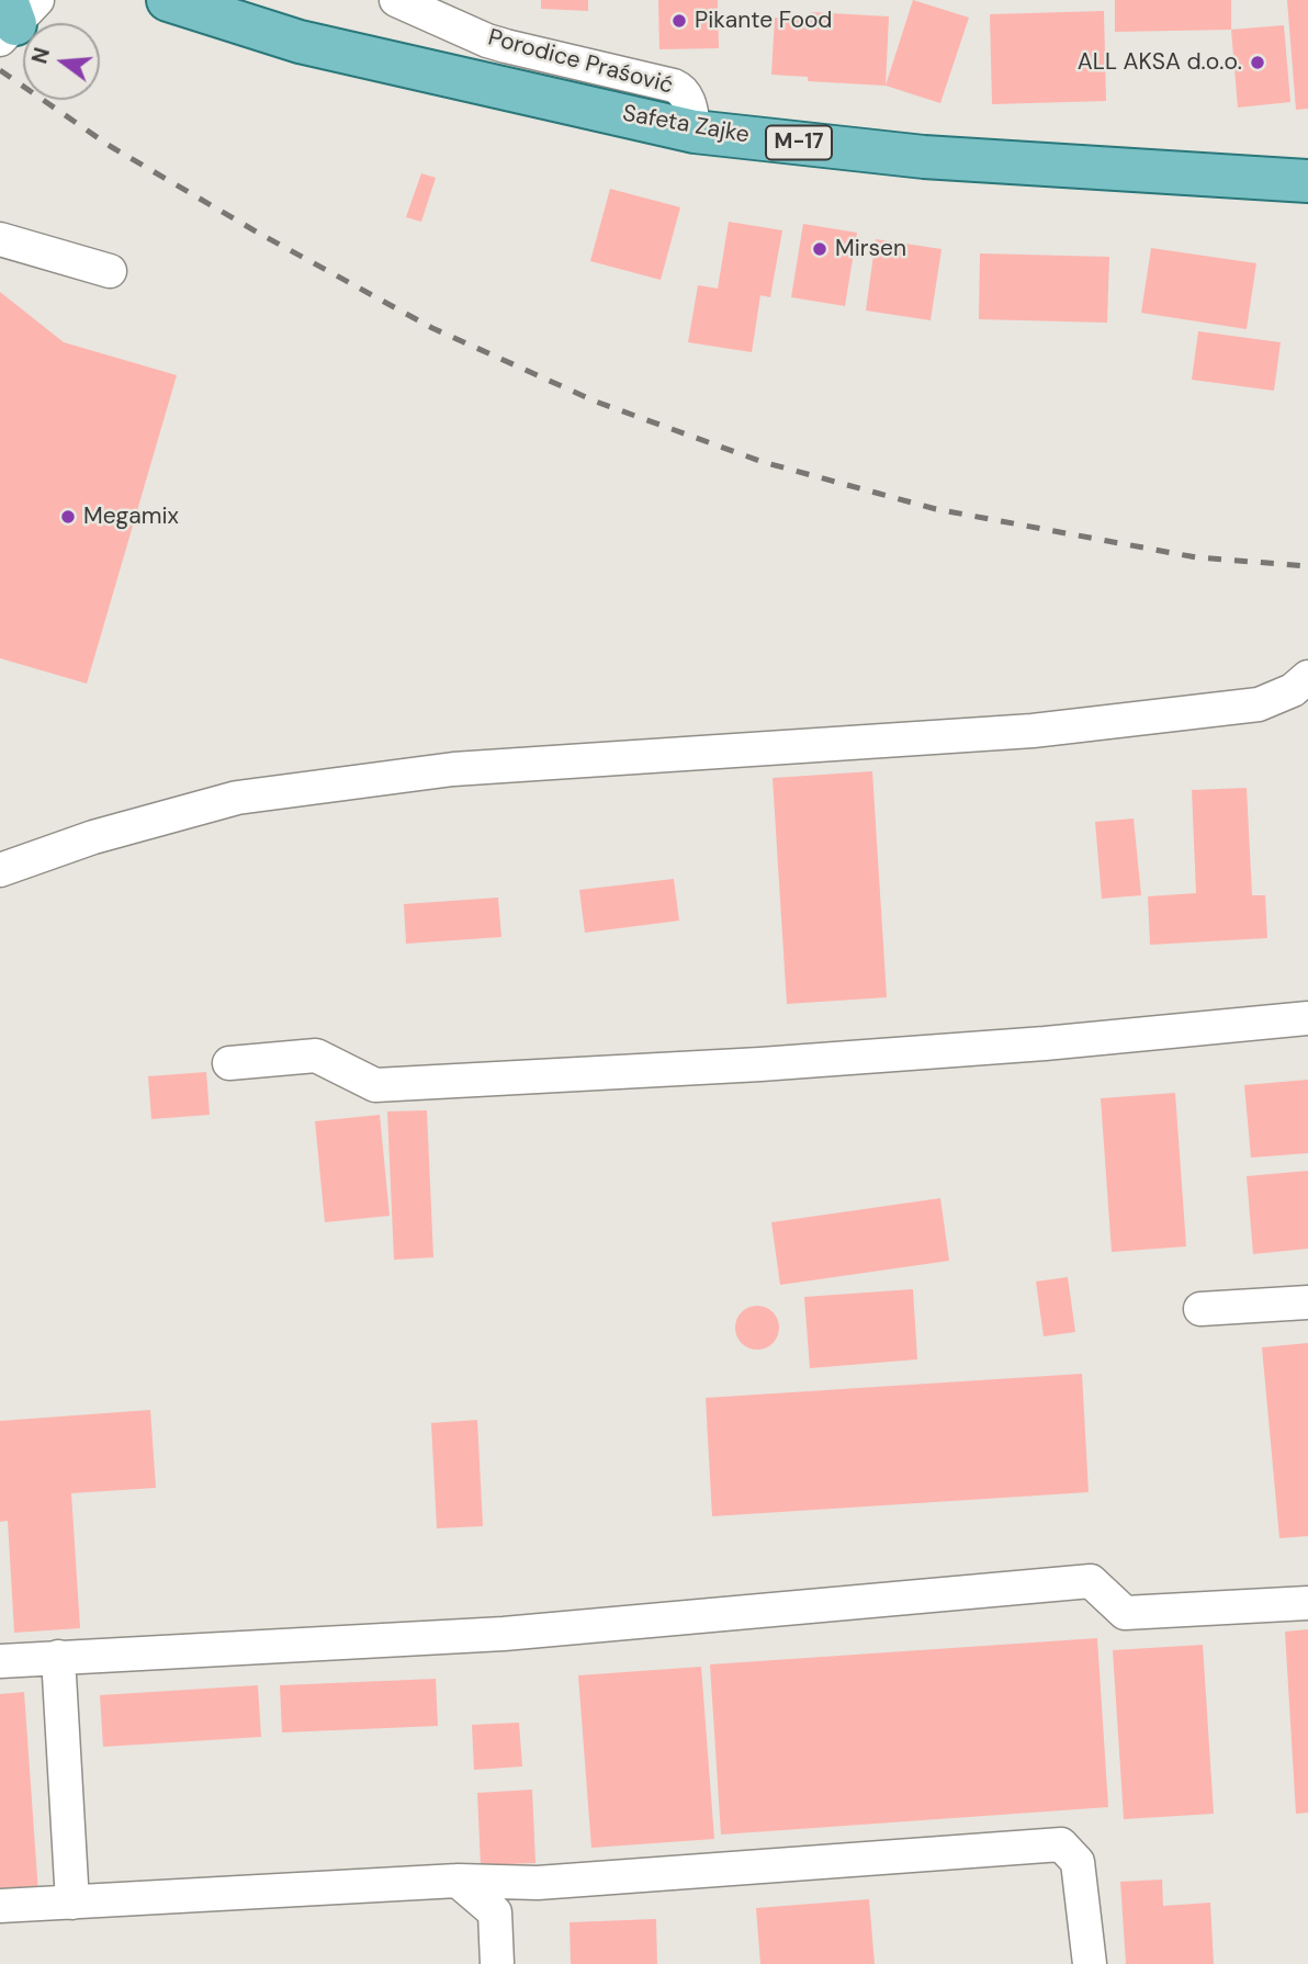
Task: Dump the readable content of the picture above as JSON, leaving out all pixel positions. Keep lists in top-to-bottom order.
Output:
{
  "streets": {
    "main road": ["Safeta Zajke", "M-17"],
    "street": ["Porodice Praśović"]
  },
  "crossings": [
    ["Porodice Praśović", "Safeta Zajke"]
  ],
  "places": [
    "Pikante Food",
    "ALL AKSA d.o.o.",
    "Mirsen",
    "Megamix"
  ],
  "north": "left"
}
